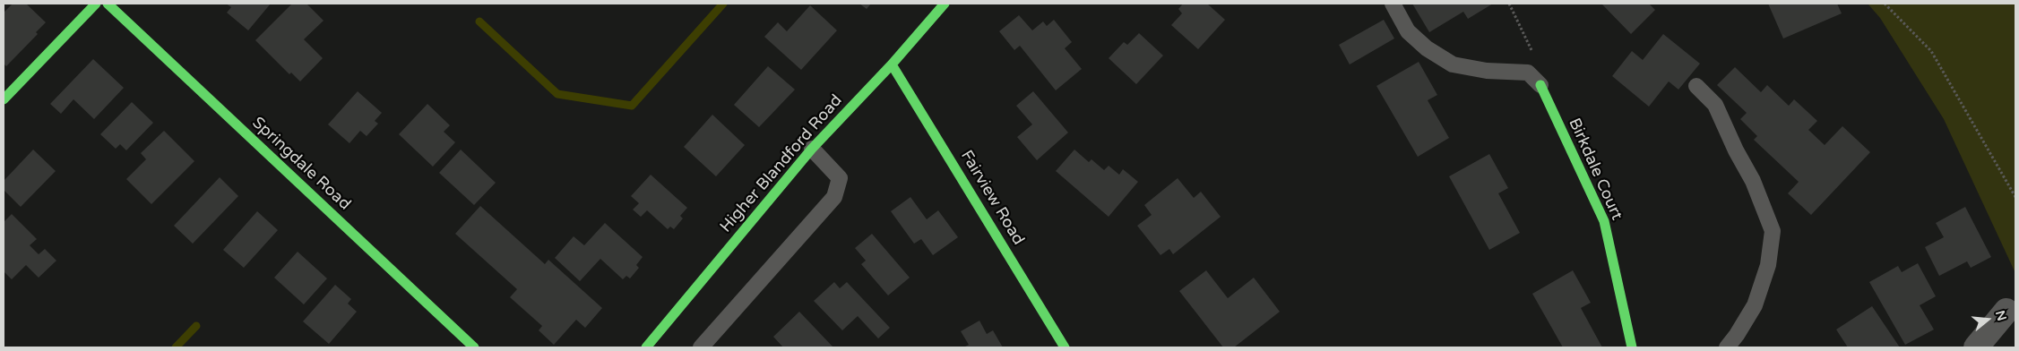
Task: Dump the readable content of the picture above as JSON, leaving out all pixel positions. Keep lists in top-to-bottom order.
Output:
{
  "streets": {
    "street": [
      "Springdale Road",
      "Higher Blandford Road",
      "Birkdale Court",
      "Fairview Road"
    ]
  },
  "crossings": [
    ["Higher Blandford Road", "Fairview Road"]
  ],
  "north": "right"
}
